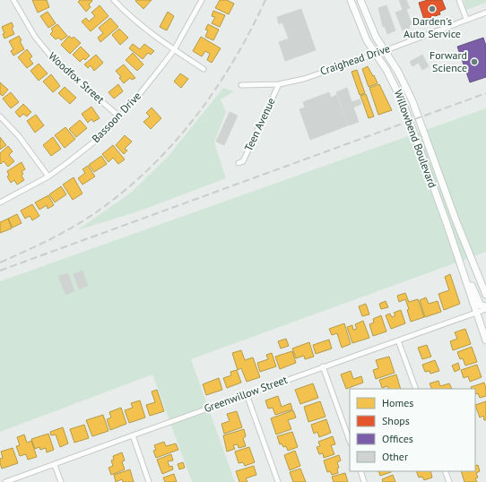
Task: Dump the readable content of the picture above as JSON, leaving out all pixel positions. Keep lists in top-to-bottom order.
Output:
{
  "streets": {
    "main road": ["Willowbend Boulevard"],
    "street": [
      "Craighead Drive",
      "Woodfox Street",
      "Bassoon Drive",
      "Teen Avenue",
      "Greenwillow Street"
    ]
  },
  "crossings": [
    ["Craighead Drive", "Teen Avenue"],
    ["Craighead Drive", "Willowbend Boulevard"],
    ["Woodfox Street", "Bassoon Drive"],
    ["Willowbend Boulevard", "Greenwillow Street"]
  ],
  "places": ["Darden's Auto Service", "Forward Science"],
  "legend": [
    "Homes",
    "Shops",
    "Offices",
    "Other"
  ]
}
